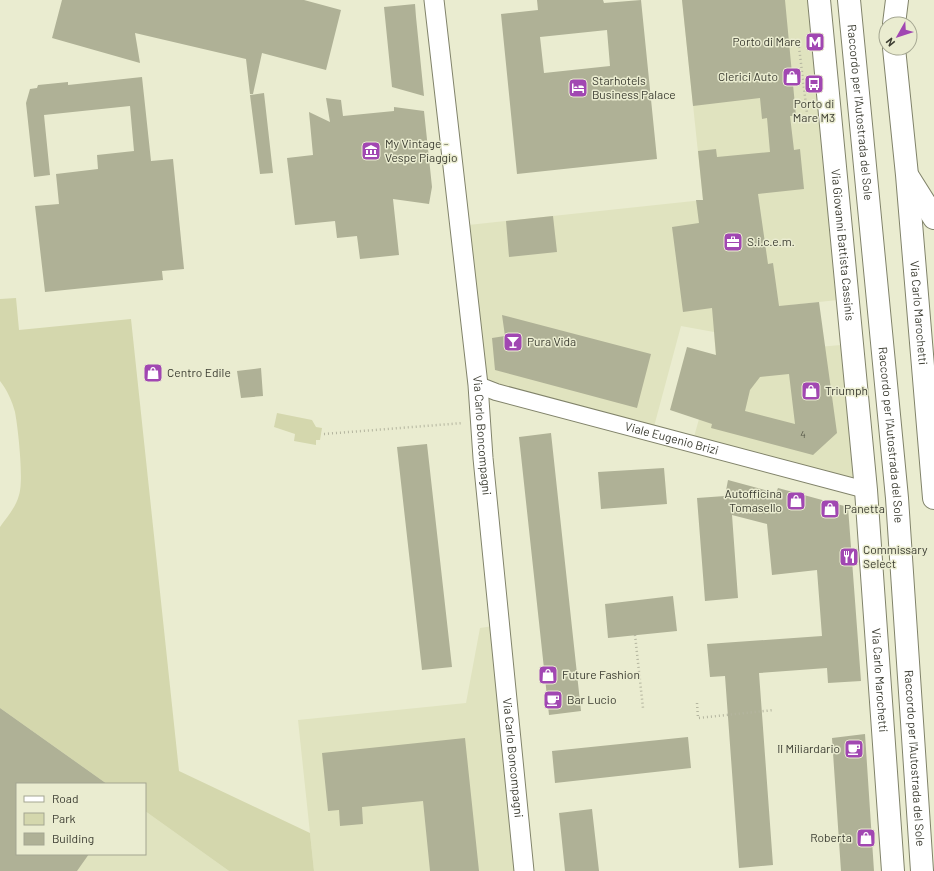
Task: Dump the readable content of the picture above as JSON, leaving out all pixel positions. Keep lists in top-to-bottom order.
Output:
{
  "streets": {
    "main road": ["Raccordo per l'Autostrada del Sole", "Via Giovanni Battista Cassinis", "Via Carlo Marochetti"],
    "street": ["Via Carlo Boncompagni", "Viale Eugenio Brizi"]
  },
  "crossings": [
    ["Via Giovanni Battista Cassinis", "Via Carlo Marochetti"],
    ["Via Giovanni Battista Cassinis", "Viale Eugenio Brizi"],
    ["Via Carlo Marochetti", "Viale Eugenio Brizi"],
    ["Via Carlo Boncompagni", "Viale Eugenio Brizi"]
  ],
  "places": {
    "metro station": ["Porto di Mare"],
    "shop": [
      "Clerici Auto",
      "Centro Edile",
      "Triumph",
      "Autofficina Tomasello",
      "Panetta",
      "Future Fashion",
      "Roberta"
    ],
    "bus stop": ["Porto di Mare M3"],
    "hotel": ["Starhotels Business Palace"],
    "museum": ["My Vintage - Vespe Piaggio"],
    "office": ["S.i.c.e.m."],
    "bar": ["Pura Vida"],
    "restaurant": ["Commissary Select"],
    "cafe": ["Bar Lucio", "Il Miliardario"]
  },
  "house_numbers": ["4"],
  "legend": ["Road", "Park", "Building"],
  "north": "bottom left"
}
